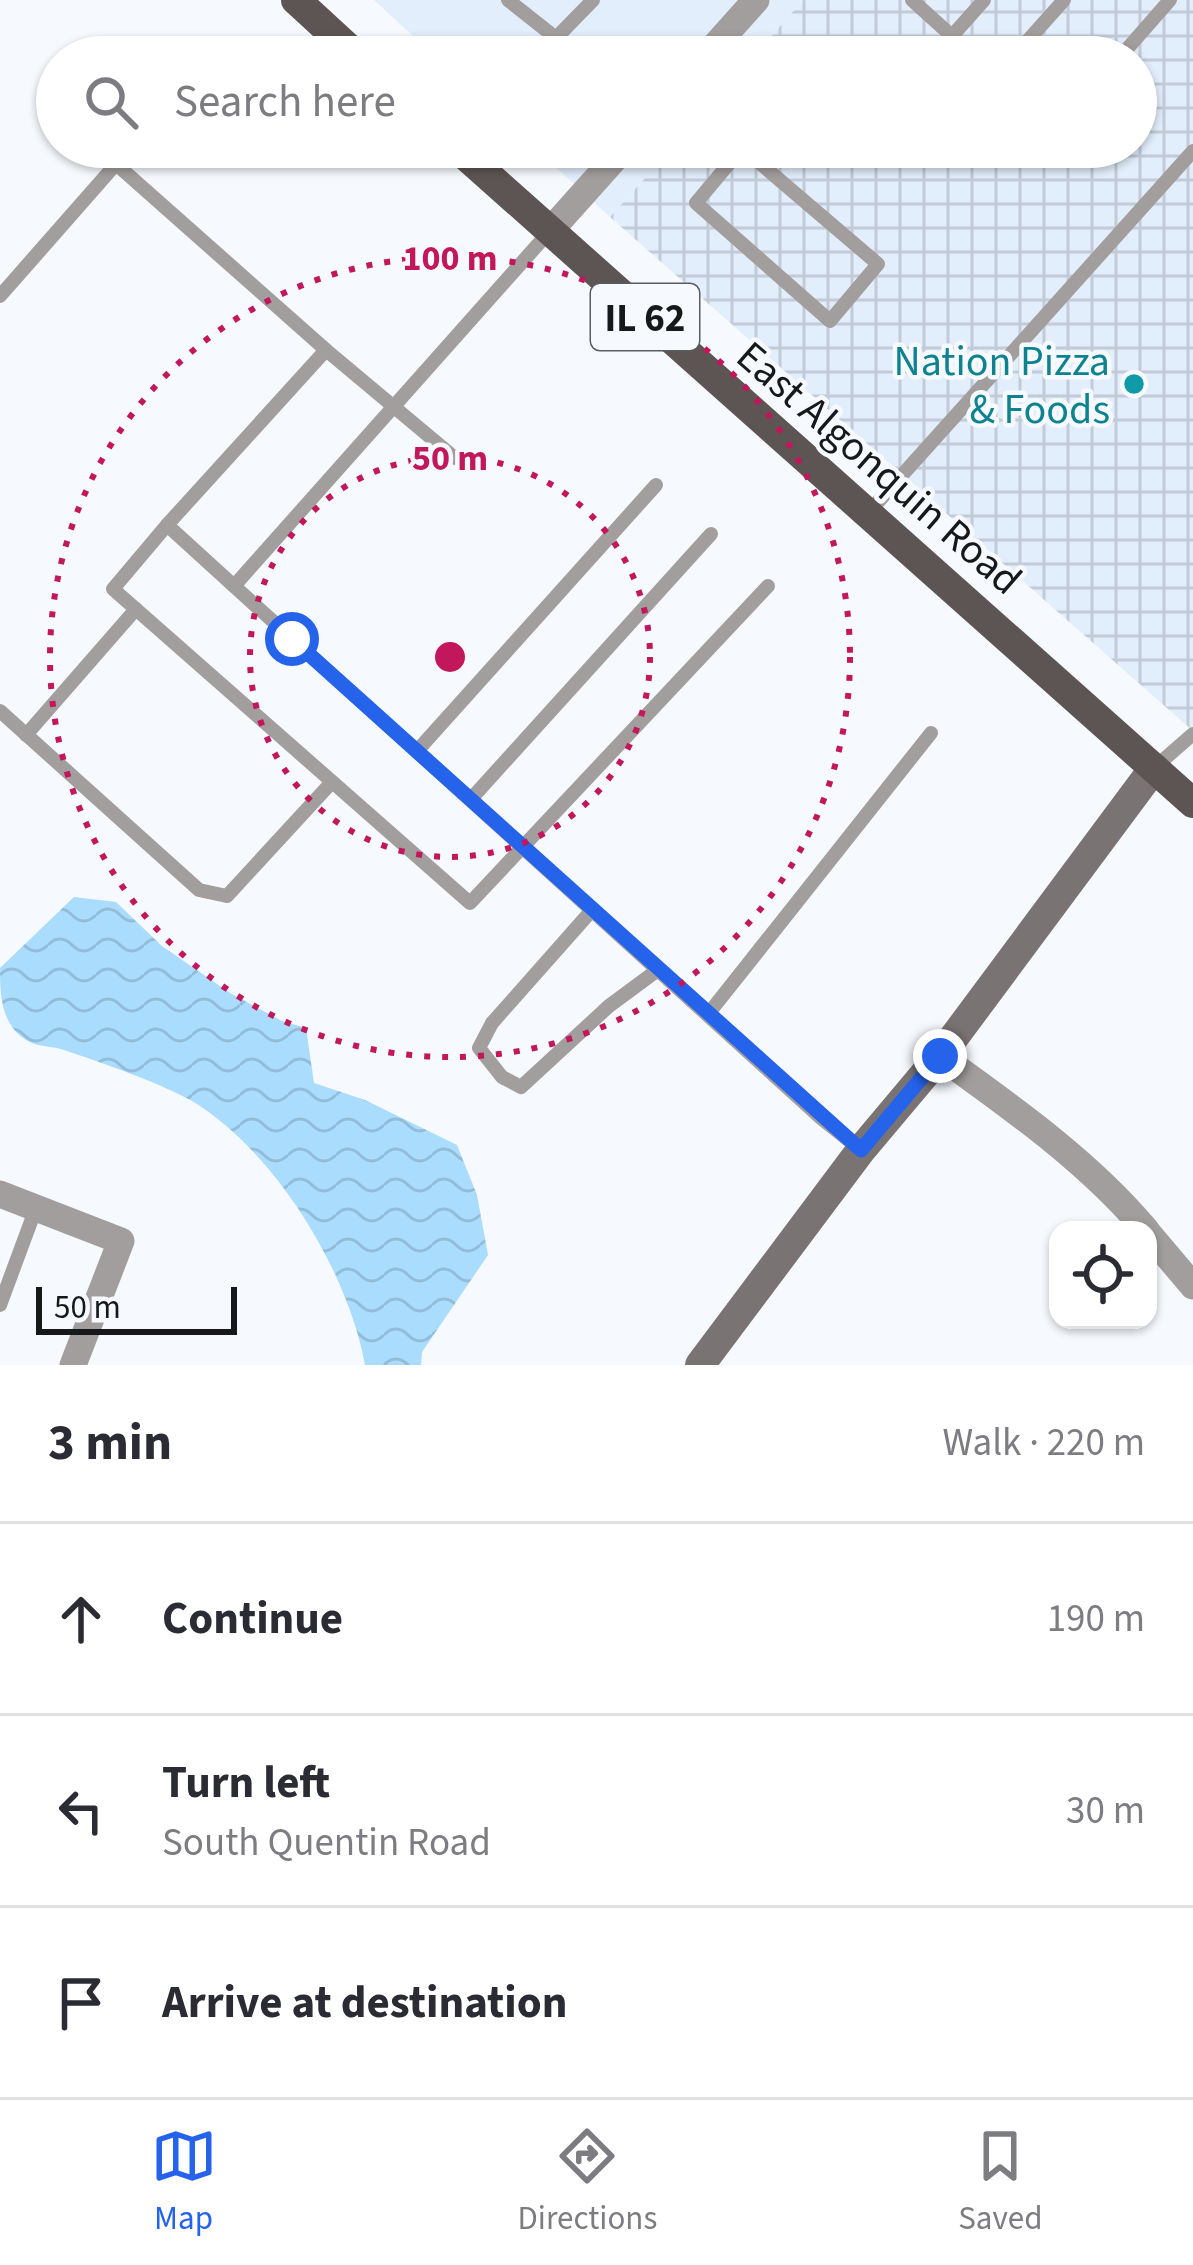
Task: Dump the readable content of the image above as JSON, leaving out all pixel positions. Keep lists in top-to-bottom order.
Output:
{
  "streets": {
    "main road": ["IL 62", "East Algonquin Road"]
  },
  "places": ["Nation Pizza & Foods"],
  "scale_bar": "50 m",
  "page": {
    "search": "Search here",
    "scale": "50 m",
    "heading": ["3 min", "Walk · 220 m"],
    "list": [
      ["Continue", "190 m"],
      ["Turn left", "South Quentin Road", "30 m"],
      "Arrive at destination"
    ],
    "nav": ["Map", "Directions", "Saved"]
  },
  "rings": ["100 m", "50 m"]
}
